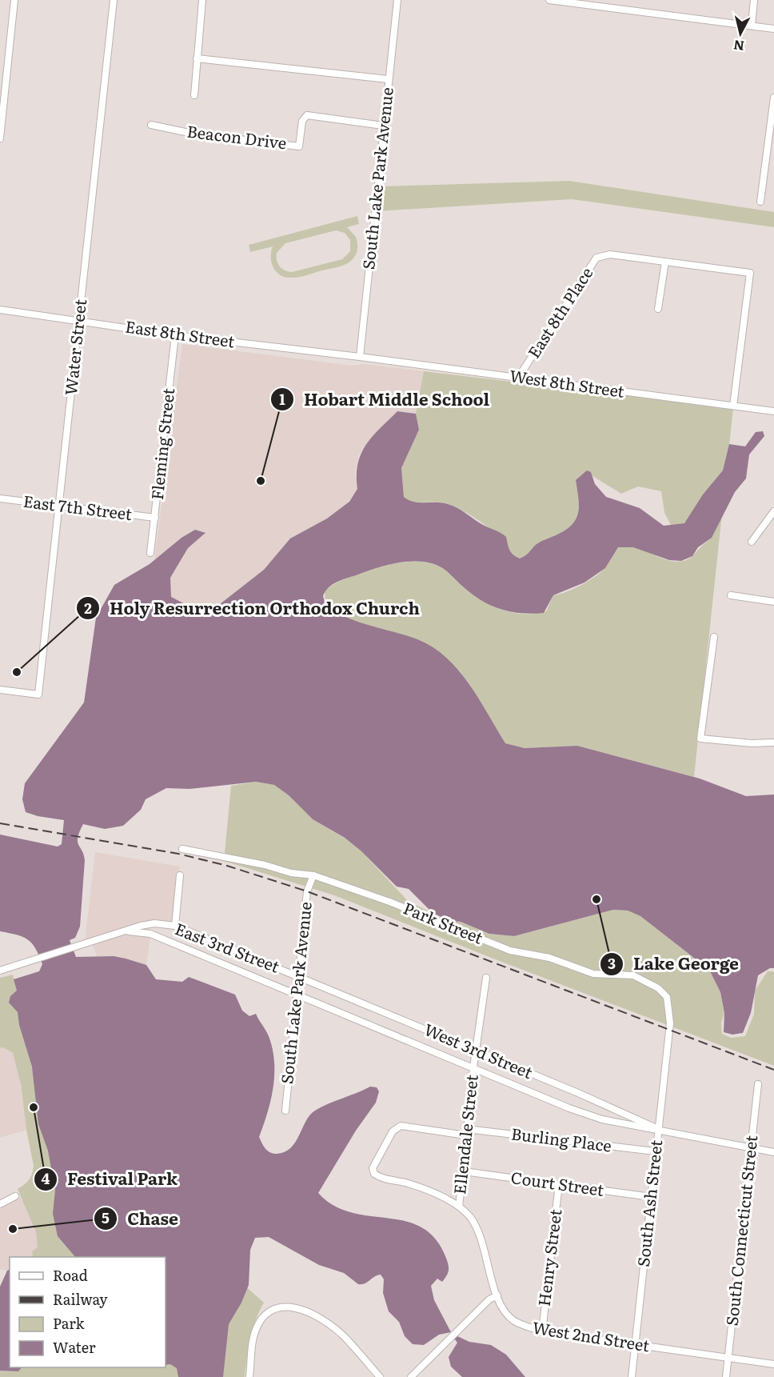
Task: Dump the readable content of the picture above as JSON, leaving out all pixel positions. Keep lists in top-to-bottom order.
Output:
{
  "streets": {
    "street": [
      "Beacon Drive",
      "South Lake Park Avenue",
      "East 8th Place",
      "East 8th Street",
      "Water Street",
      "West 8th Street",
      "Fleming Street",
      "East 7th Street",
      "Park Street",
      "East 3rd Street",
      "West 3rd Street",
      "Ellendale Street",
      "Burling Place",
      "Court Street",
      "South Ash Street",
      "South Connecticut Street",
      "Henry Street",
      "West 2nd Street"
    ]
  },
  "crossings": [
    ["Beacon Drive", "South Lake Park Avenue"],
    ["South Lake Park Avenue", "East 8th Street"],
    ["South Lake Park Avenue", "West 8th Street"],
    ["South Lake Park Avenue", "Park Street"],
    ["South Lake Park Avenue", "East 3rd Street"],
    ["South Lake Park Avenue", "West 3rd Street"],
    ["East 8th Place", "West 8th Street"],
    ["East 8th Street", "Water Street"],
    ["East 8th Street", "West 8th Street"],
    ["East 8th Street", "Fleming Street"],
    ["Water Street", "East 7th Street"],
    ["Fleming Street", "East 7th Street"],
    ["Park Street", "South Ash Street"],
    ["East 3rd Street", "West 3rd Street"],
    ["West 3rd Street", "Ellendale Street"],
    ["West 3rd Street", "South Ash Street"],
    ["West 3rd Street", "South Connecticut Street"],
    ["Ellendale Street", "Burling Place"],
    ["Ellendale Street", "Court Street"],
    ["Ellendale Street", "West 2nd Street"],
    ["Burling Place", "South Ash Street"],
    ["Burling Place", "West 2nd Street"],
    ["Court Street", "South Ash Street"],
    ["Court Street", "Henry Street"],
    ["South Ash Street", "West 2nd Street"],
    ["South Connecticut Street", "West 2nd Street"],
    ["Henry Street", "West 2nd Street"]
  ],
  "places": [
    "Hobart Middle School",
    "Holy Resurrection Orthodox Church",
    "Lake George",
    "Festival Park",
    "Chase"
  ],
  "legend": [
    "Road",
    "Railway",
    "Park",
    "Water"
  ],
  "north": "bottom"
}
